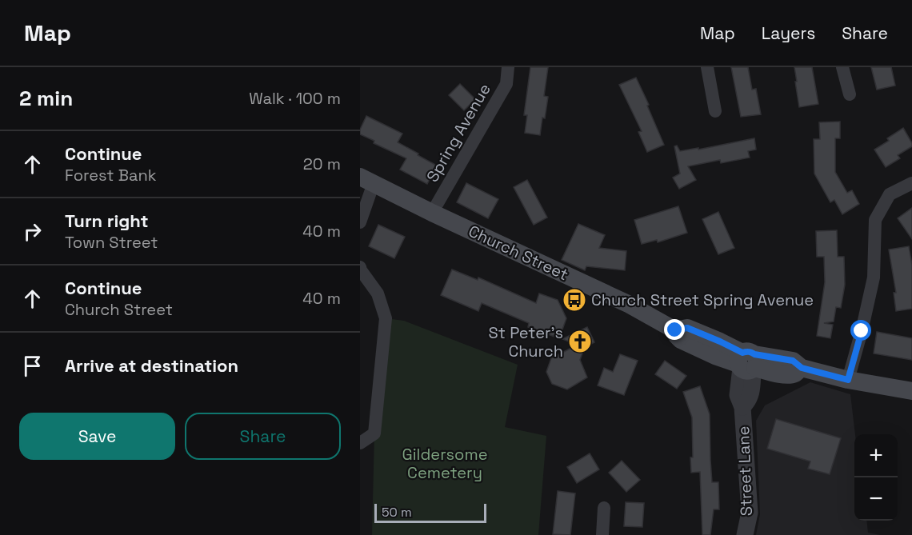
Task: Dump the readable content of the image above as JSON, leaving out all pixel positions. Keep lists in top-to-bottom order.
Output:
{
  "streets": {
    "main road": ["Church Street"],
    "street": ["Spring Avenue", "Street Lane"]
  },
  "crossings": [
    ["Spring Avenue", "Church Street"],
    ["Church Street", "Street Lane"]
  ],
  "parks": ["Gildersome Cemetery"],
  "places": {
    "bus stop": ["Church Street Spring Avenue"],
    "church": ["St Peter's Church"]
  },
  "scale_bar": "50 m",
  "page": {
    "header": "Map",
    "nav": ["Map", "Layers", "Share"],
    "heading": ["2 min", "Walk · 100 m"],
    "list": [
      ["Continue", "Forest Bank", "20 m"],
      ["Turn right", "Town Street", "40 m"],
      ["Continue", "Church Street", "40 m"],
      "Arrive at destination"
    ],
    "buttons": ["Save", "Share"],
    "map_buttons": ["+", "−"],
    "scale": "50 m"
  }
}
